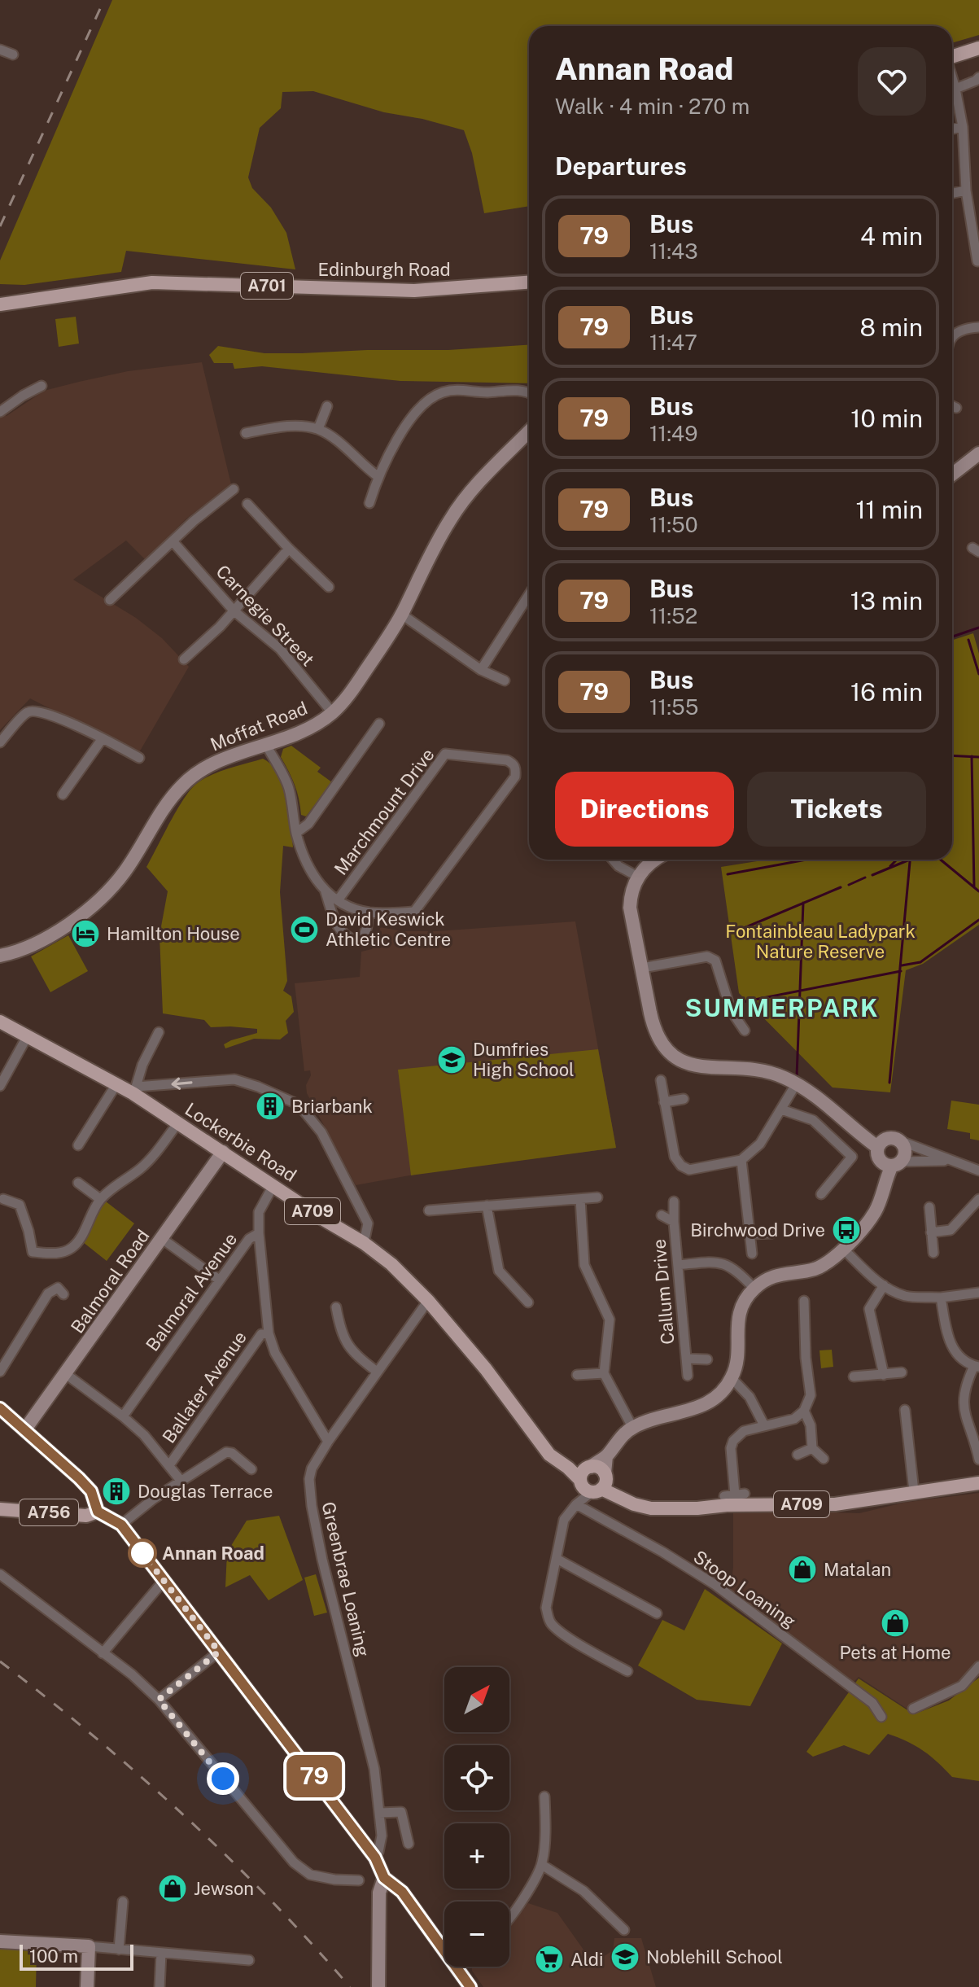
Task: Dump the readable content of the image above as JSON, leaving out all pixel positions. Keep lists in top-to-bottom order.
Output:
{
  "streets": {
    "main road": [
      "Edinburgh Road",
      "A701",
      "Lockerbie Road",
      "A709",
      "A756"
    ],
    "street": [
      "Carnegie Street",
      "Moffat Road",
      "Marchmount Drive",
      "Balmoral Road",
      "Balmoral Avenue",
      "Callum Drive",
      "Ballater Avenue",
      "Greenbrae Loaning",
      "Stoop Loaning"
    ]
  },
  "crossings": [
    ["Carnegie Street", "Moffat Road"],
    ["Lockerbie Road", "A709"],
    ["Lockerbie Road", "Balmoral Road"],
    ["Lockerbie Road", "Balmoral Avenue"],
    ["Lockerbie Road", "Greenbrae Loaning"]
  ],
  "districts": ["SUMMERPARK"],
  "parks": ["Fontainbleau Ladypark Nature Reserve"],
  "places": {
    "sports": ["David Keswick Athletic Centre"],
    "hotel": ["Hamilton House"],
    "school or university": ["Dumfries High School", "Noblehill School"],
    "building": ["Briarbank", "Douglas Terrace"],
    "bus stop": ["Birchwood Drive"],
    "other": ["Annan Road"],
    "shop": ["Matalan", "Pets at Home", "Jewson"],
    "supermarket": ["Aldi"]
  },
  "lines": ["bus line 79"],
  "scale_bar": "100 m",
  "north": "top right",
  "page": {
    "on_map": "79",
    "heading": [
      ["Annan Road", "Walk · 4 min · 270 m"],
      "Departures"
    ],
    "list": [
      {
        "mark": "79",
        "name": "Bus",
        "note": "11:43",
        "value": "4 min"
      },
      {
        "mark": "79",
        "name": "Bus",
        "note": "11:47",
        "value": "8 min"
      },
      {
        "mark": "79",
        "name": "Bus",
        "note": "11:49",
        "value": "10 min"
      },
      {
        "mark": "79",
        "name": "Bus",
        "note": "11:50",
        "value": "11 min"
      },
      {
        "mark": "79",
        "name": "Bus",
        "note": "11:52",
        "value": "13 min"
      },
      {
        "mark": "79",
        "name": "Bus",
        "note": "11:55",
        "value": "16 min"
      }
    ],
    "buttons": ["Directions", "Tickets"],
    "map_buttons": ["+", "−"],
    "scale": "100 m"
  }
}
